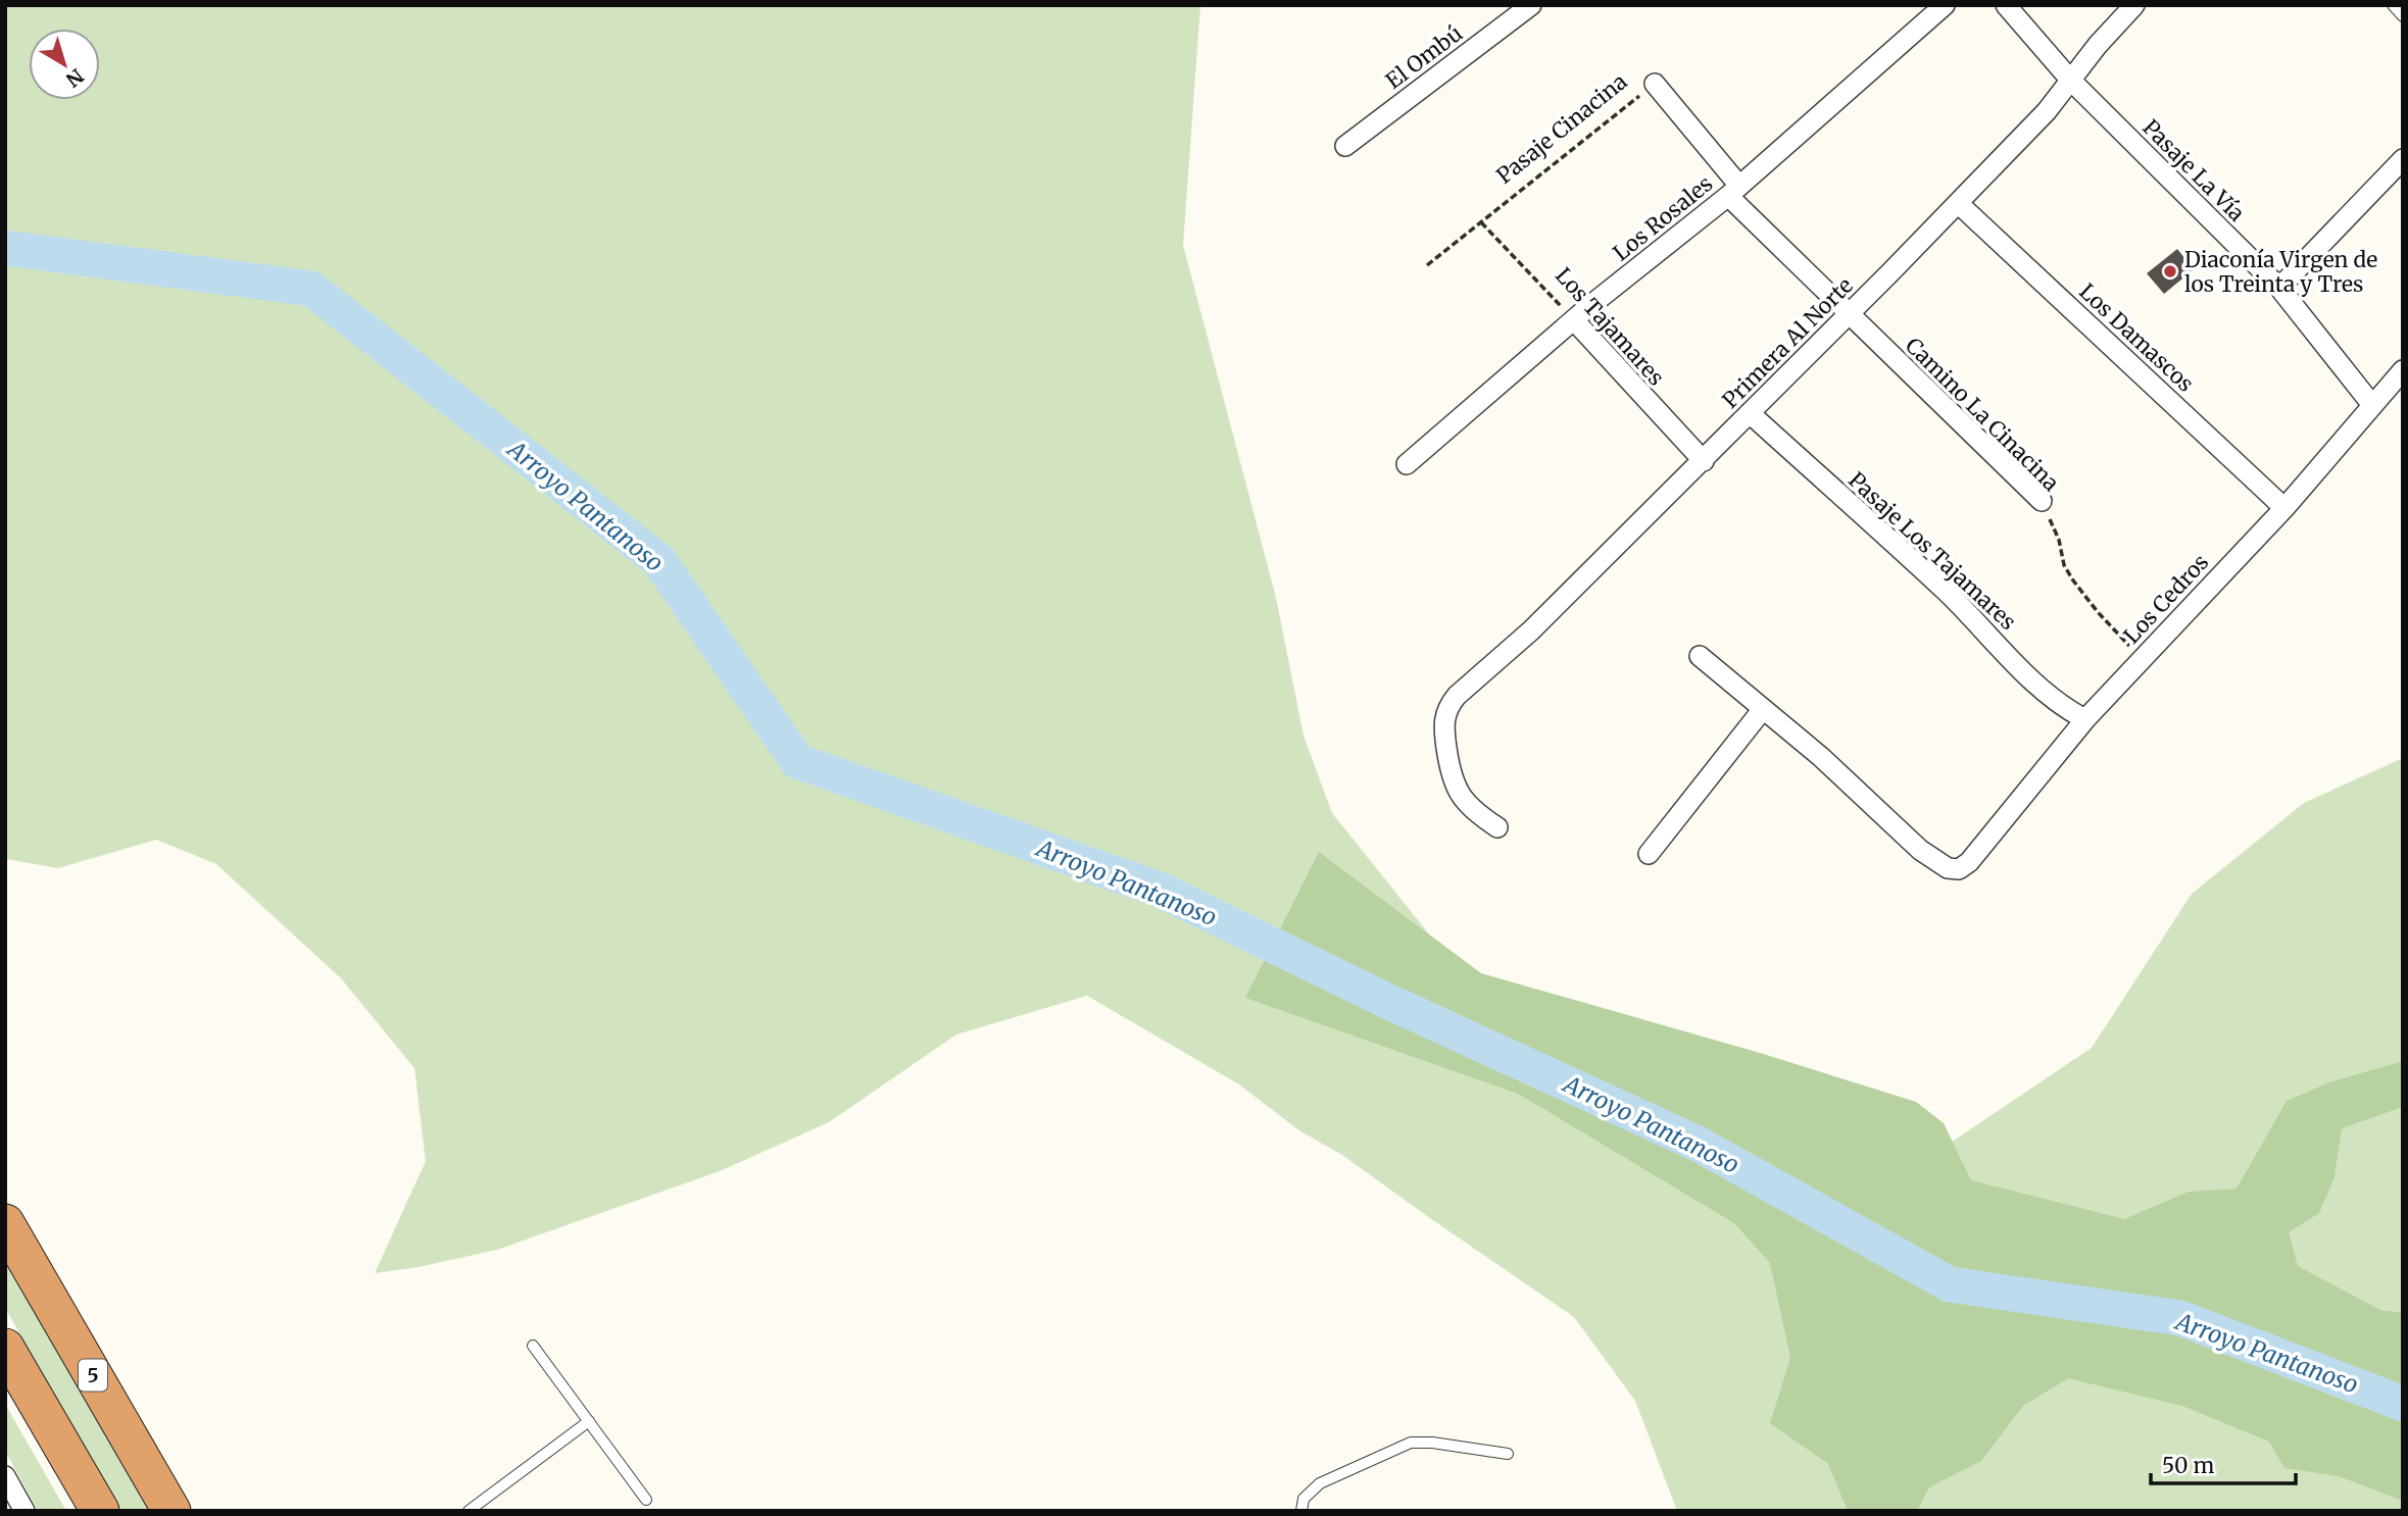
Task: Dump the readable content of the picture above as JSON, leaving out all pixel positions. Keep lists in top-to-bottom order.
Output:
{
  "streets": {
    "highway": ["5"],
    "street": [
      "El Ombú",
      "Pasaje Cinacina",
      "Pasaje La Vía",
      "Los Rosales",
      "Los Tajamares",
      "Los Damascos",
      "Primera Al Norte",
      "Camino La Cinacina",
      "Pasaje Los Tajamares",
      "Los Cedros"
    ]
  },
  "crossings": [
    ["Pasaje Cinacina", "Los Rosales"],
    ["Pasaje Cinacina", "Los Tajamares"],
    ["Pasaje Cinacina", "Primera Al Norte"],
    ["Pasaje Cinacina", "Camino La Cinacina"],
    ["Pasaje La Vía", "Primera Al Norte"],
    ["Pasaje La Vía", "Los Cedros"],
    ["Los Rosales", "Los Tajamares"],
    ["Los Tajamares", "Primera Al Norte"],
    ["Los Damascos", "Primera Al Norte"],
    ["Los Damascos", "Los Cedros"],
    ["Primera Al Norte", "Camino La Cinacina"],
    ["Primera Al Norte", "Pasaje Los Tajamares"],
    ["Camino La Cinacina", "Los Cedros"],
    ["Pasaje Los Tajamares", "Los Cedros"]
  ],
  "water": ["Arroyo Pantanoso"],
  "places": ["Diaconía Virgen de los Treinta y Tres"],
  "scale_bar": "50 m",
  "north": "bottom right"
}
